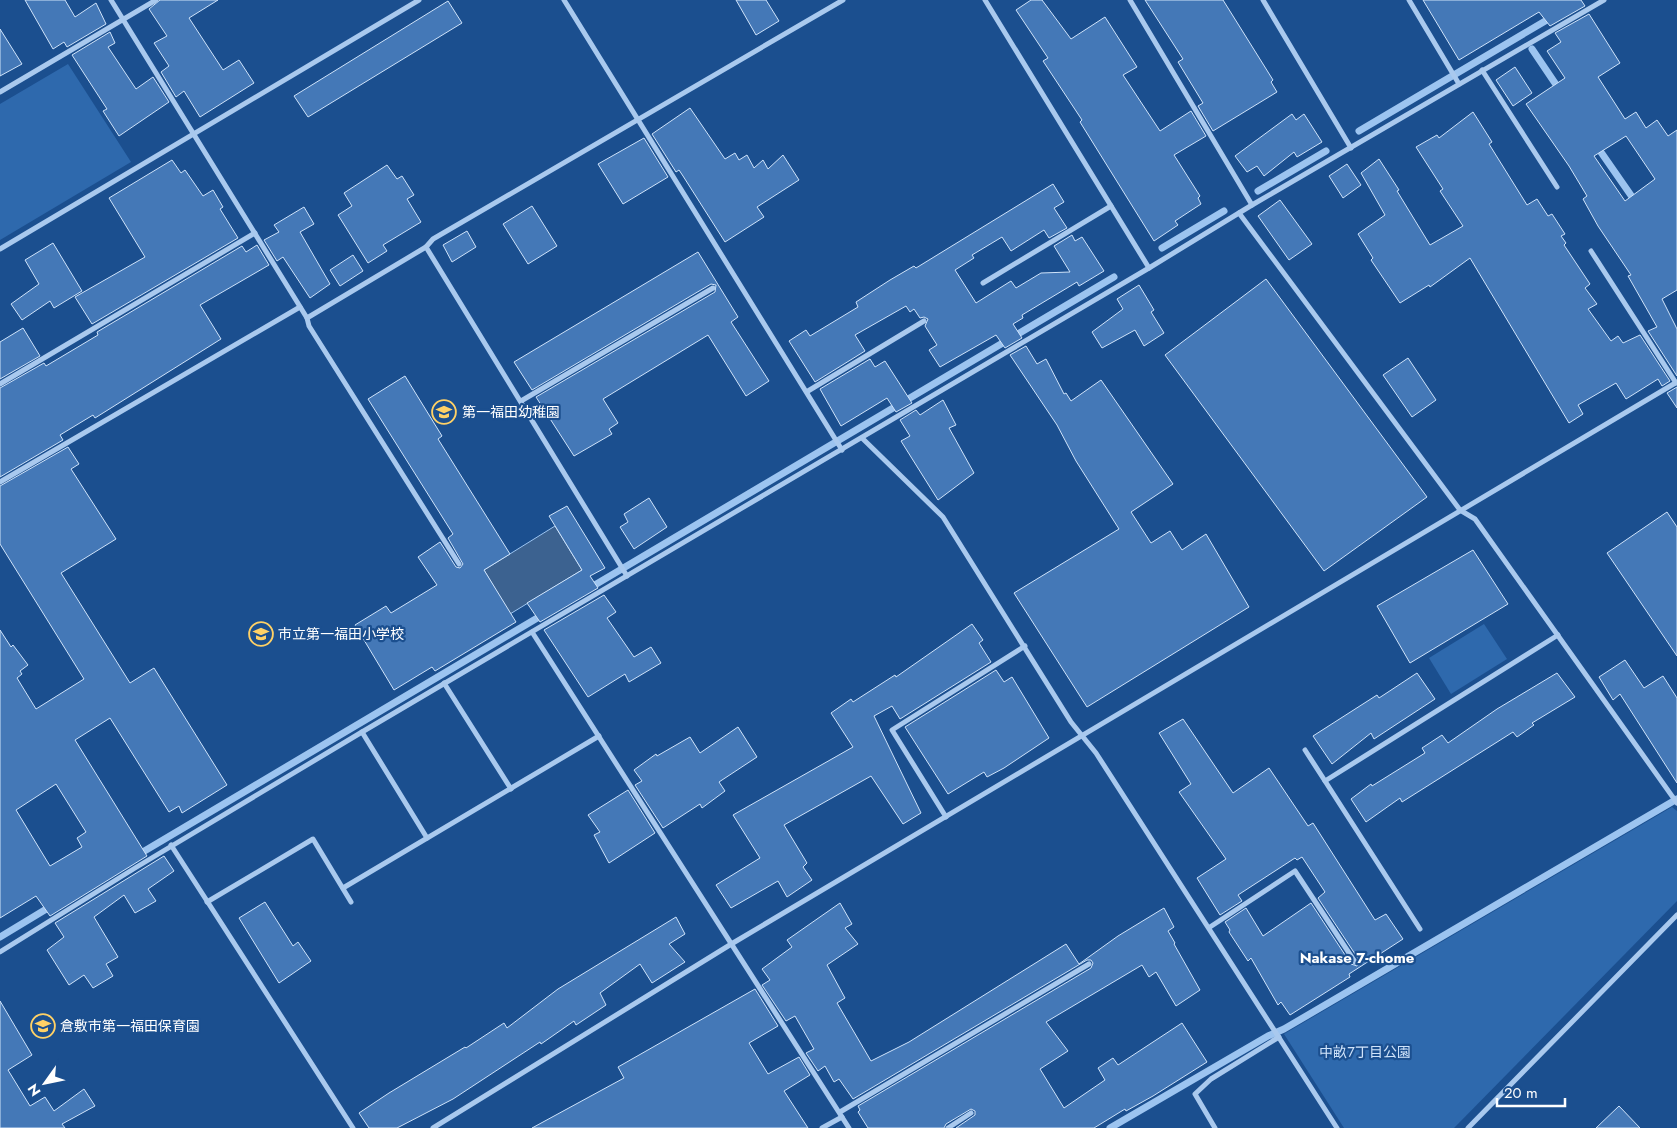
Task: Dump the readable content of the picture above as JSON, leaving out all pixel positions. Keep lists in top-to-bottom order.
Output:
{
  "districts": ["Nakase 7-chome"],
  "parks": ["中畝７丁目公園"],
  "places": {
    "school or university": ["第一福田幼稚園", "市立第一福田小学校", "倉敷市第一福田保育園"]
  },
  "scale_bar": "20 m",
  "north": "bottom left"
}
